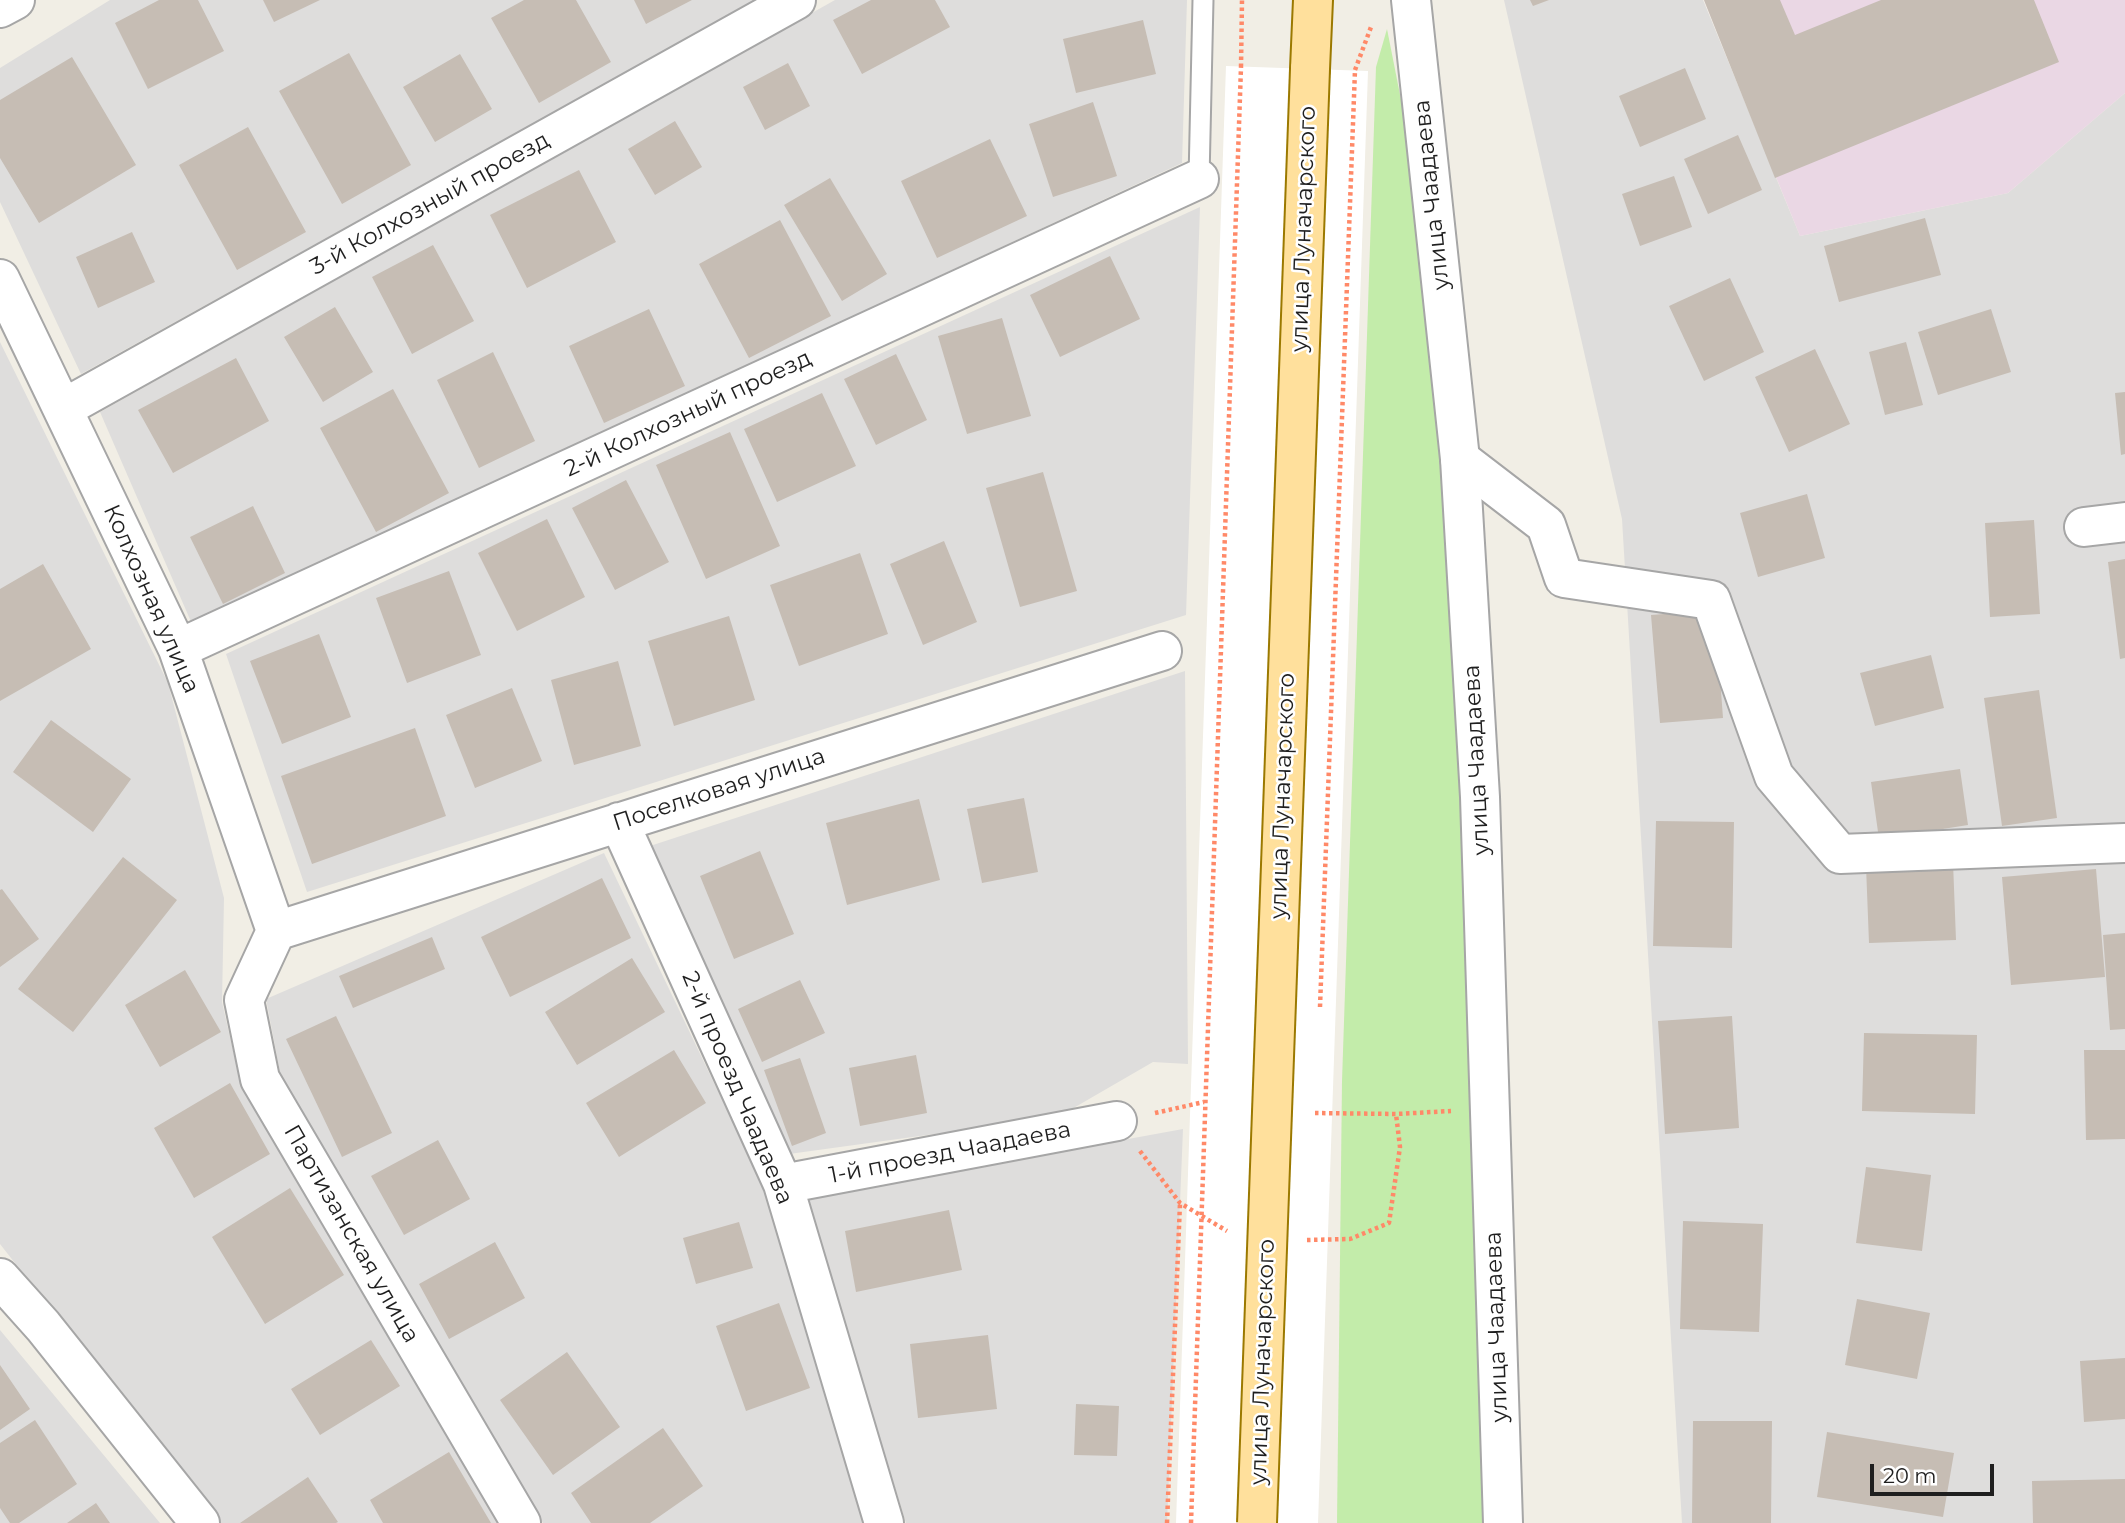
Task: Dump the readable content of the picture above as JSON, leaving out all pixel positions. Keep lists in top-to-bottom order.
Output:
{
  "streets": {
    "main road": ["улица Луначарского"],
    "street": [
      "улица Чаадаева",
      "3-й Колхозный проезд",
      "2-й Колхозный проезд",
      "Колхозная улица",
      "Поселковая улица",
      "2-й проезд Чаадаева",
      "1-й проезд Чаадаева",
      "Партизанская улица"
    ]
  },
  "crossings": [
    ["3-й Колхозный проезд", "Колхозная улица"],
    ["2-й Колхозный проезд", "Колхозная улица"],
    ["Колхозная улица", "Поселковая улица"],
    ["Колхозная улица", "Партизанская улица"],
    ["Поселковая улица", "2-й проезд Чаадаева"],
    ["Поселковая улица", "Партизанская улица"],
    ["2-й проезд Чаадаева", "1-й проезд Чаадаева"]
  ],
  "scale_bar": "20 m"
}
